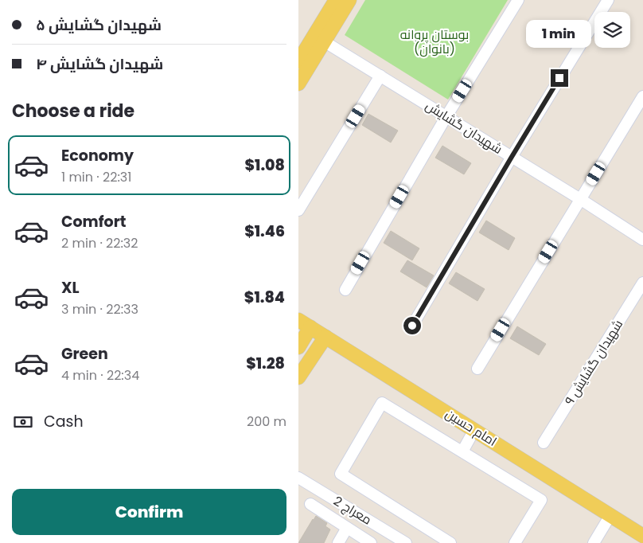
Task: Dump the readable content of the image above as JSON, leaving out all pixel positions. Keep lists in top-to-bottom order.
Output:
{
  "streets": {
    "main road": ["امام حسین"],
    "street": ["شهیدان گشایش", "شهیدان گشایش ۹", "معراج 2"]
  },
  "parks": ["بوستان پروانه (بانوان)"],
  "page": {
    "banner": ["شهیدان گشایش ۵", "شهیدان گشایش ۴"],
    "bubble": "1 min",
    "heading": "Choose a ride",
    "list": [
      {
        "name": "Economy",
        "note": "1 min · 22:31",
        "value": "$1.08"
      },
      {
        "name": "Comfort",
        "note": "2 min · 22:32",
        "value": "$1.46"
      },
      {
        "name": "XL",
        "note": "3 min · 22:33",
        "value": "$1.84"
      },
      {
        "name": "Green",
        "note": "4 min · 22:34",
        "value": "$1.28"
      }
    ],
    "pay": ["Cash", "200 m"],
    "buttons": "Confirm"
  }
}
